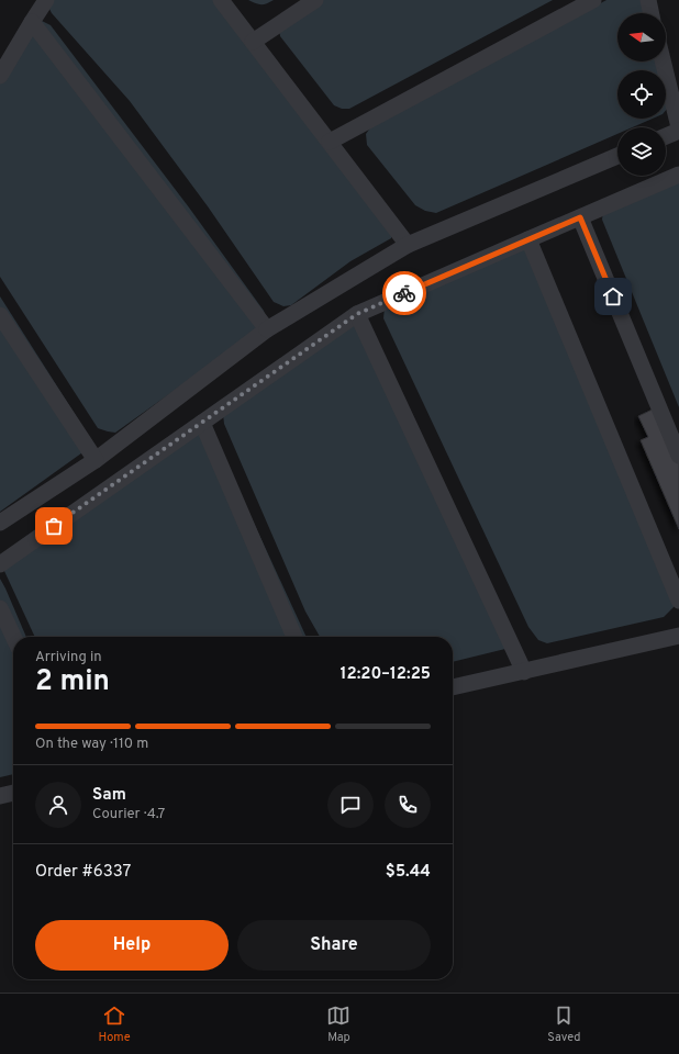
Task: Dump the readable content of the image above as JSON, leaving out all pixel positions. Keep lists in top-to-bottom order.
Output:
{
  "north": "left",
  "page": {
    "heading": ["2 min", "Arriving in", "12:20–12:25"],
    "panel": [
      "Sam",
      "Courier · 4.7",
      "Order #6337",
      "$5.44"
    ],
    "bar": "On the way · 110 m",
    "buttons": ["Help", "Share"],
    "tabs": ["Home", "Map", "Saved"]
  }
}
